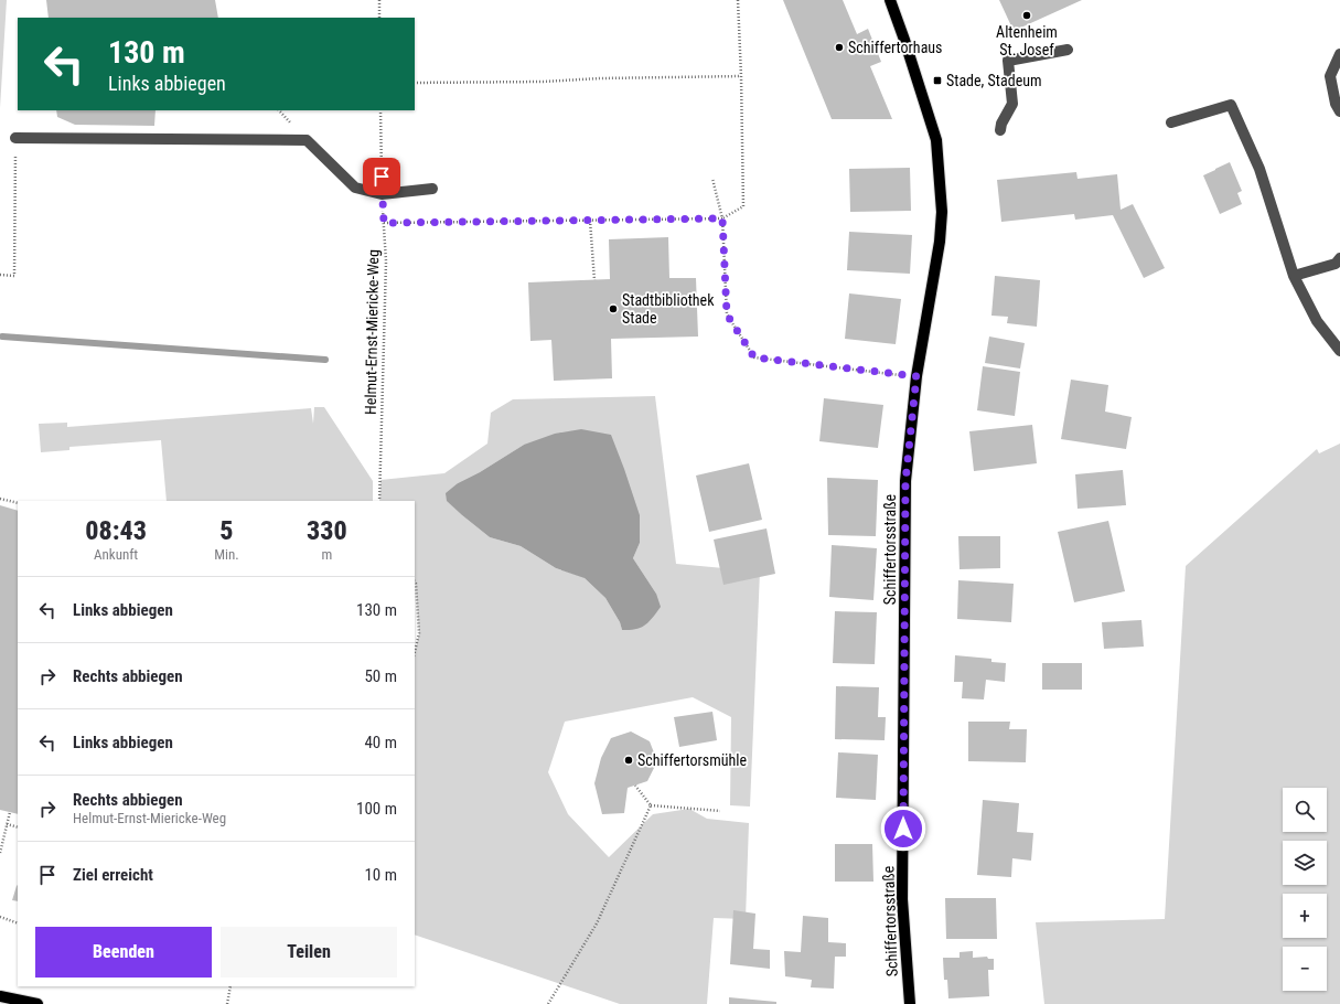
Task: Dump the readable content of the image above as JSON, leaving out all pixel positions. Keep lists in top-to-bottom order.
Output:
{
  "streets": {
    "main road": ["Schiffertorsstraße"],
    "path": ["Helmut-Ernst-Miericke-Weg"]
  },
  "places": {
    "other": [
      "Altenheim St. Josef",
      "Schiffertorhaus",
      "Stadtbibliothek Stade",
      "Schiffertorsmühle"
    ],
    "transit": ["Stade, Stadeum"]
  },
  "page": {
    "turn": ["130 m", "Links abbiegen"],
    "eta": [
      "08:43",
      "Ankunft",
      "5",
      "Min.",
      "330",
      "m"
    ],
    "list": [
      {
        "name": "Links abbiegen",
        "value": "130 m"
      },
      {
        "name": "Rechts abbiegen",
        "value": "50 m"
      },
      {
        "name": "Links abbiegen",
        "value": "40 m"
      },
      {
        "name": "Rechts abbiegen",
        "note": "Helmut-Ernst-Miericke-Weg",
        "value": "100 m"
      },
      {
        "name": "Ziel erreicht",
        "value": "10 m"
      }
    ],
    "map_buttons": ["+", "−"],
    "buttons": ["Beenden", "Teilen"]
  }
}
